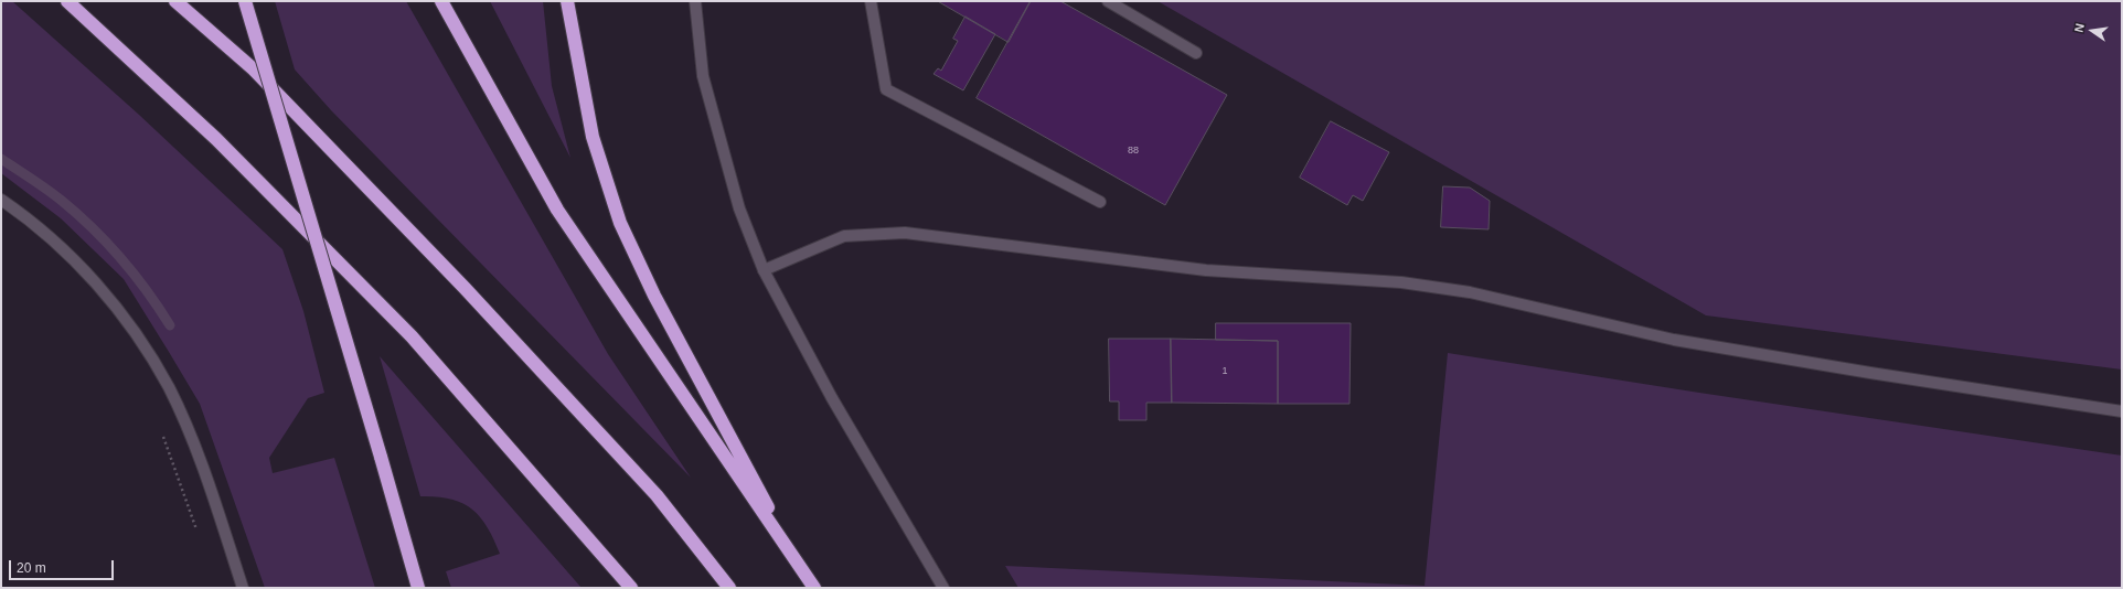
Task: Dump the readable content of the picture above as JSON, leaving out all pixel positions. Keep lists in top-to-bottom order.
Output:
{
  "house_numbers": ["88", "1"],
  "scale_bar": "20 m",
  "north": "left"
}
